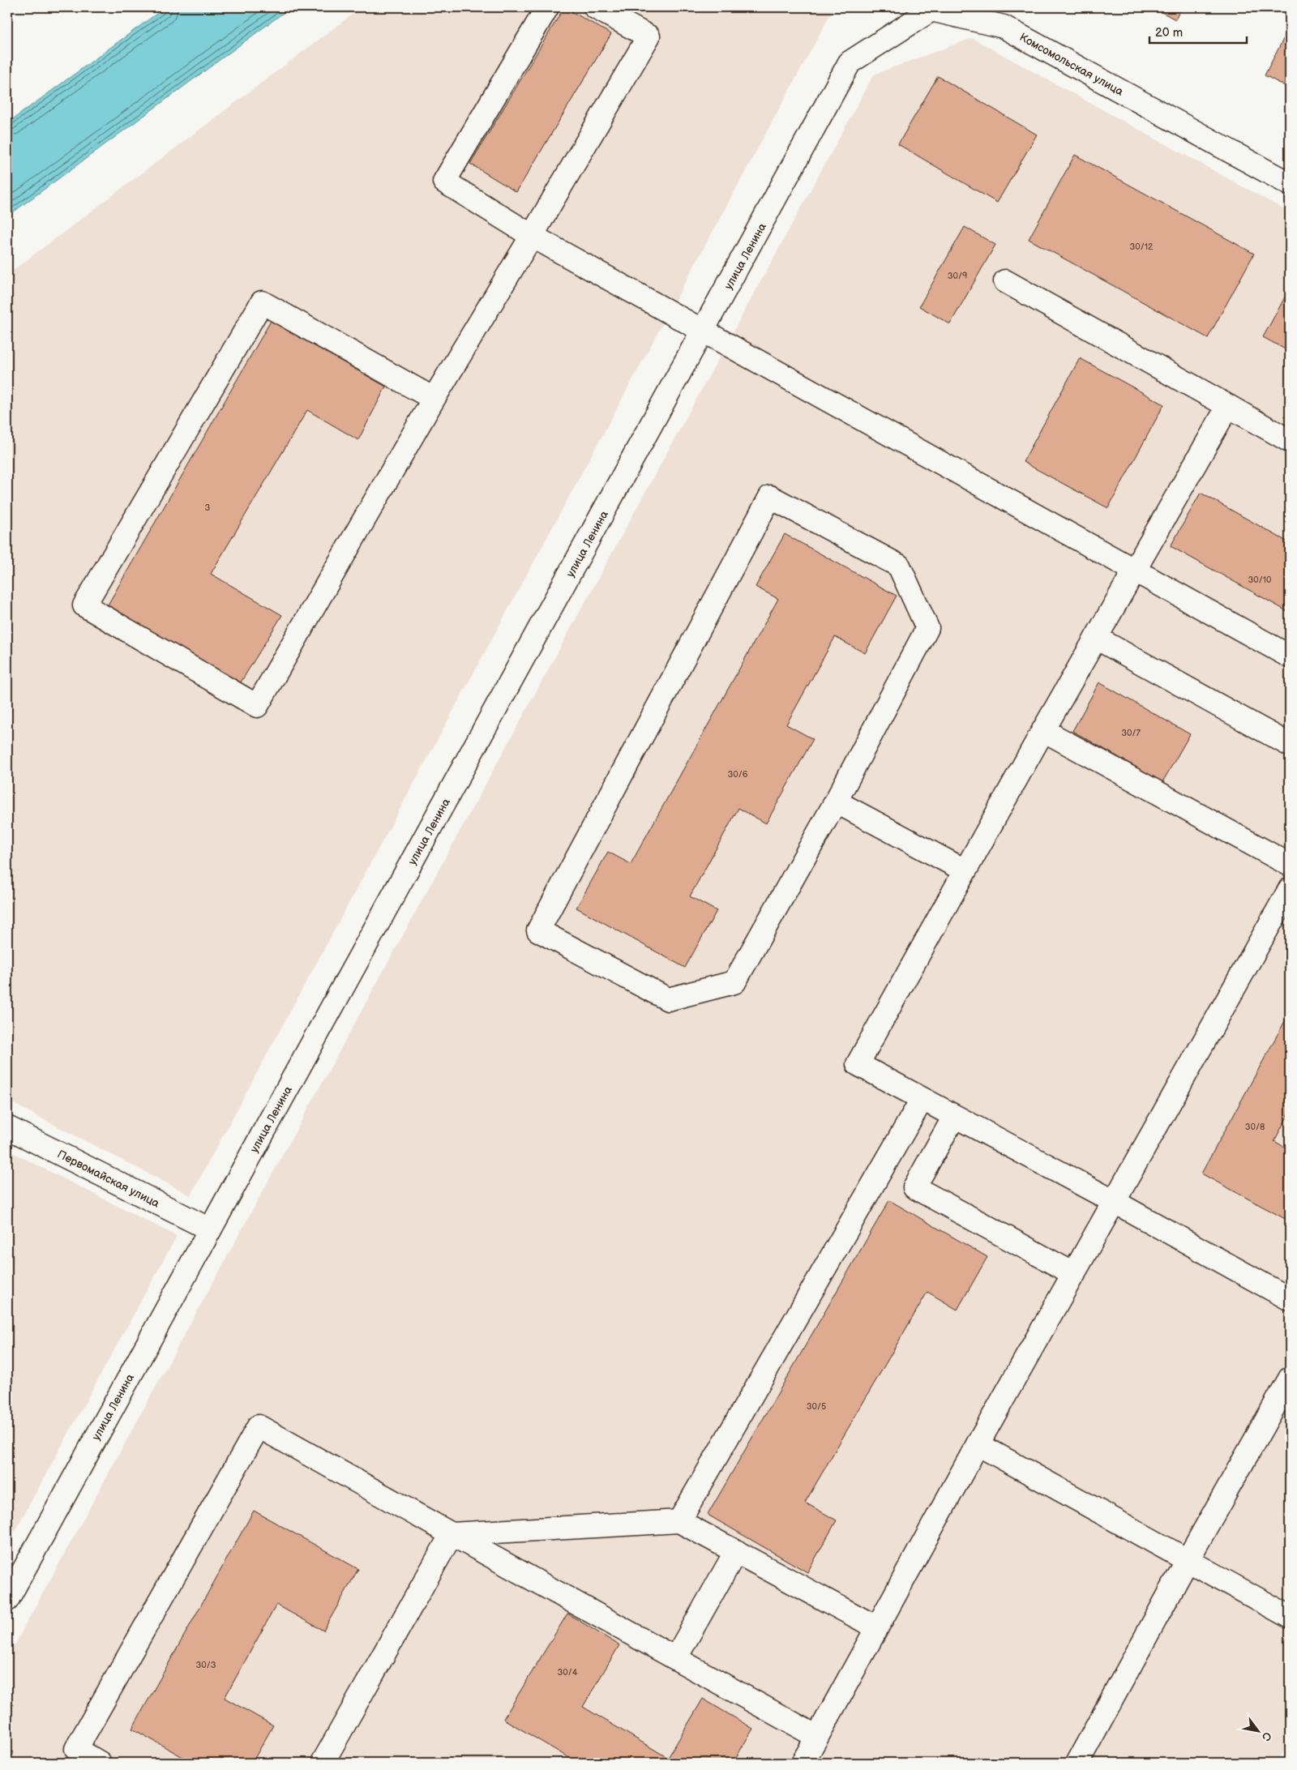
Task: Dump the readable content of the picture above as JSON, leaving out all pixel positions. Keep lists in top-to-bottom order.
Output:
{
  "streets": {
    "street": ["Комсомольская улица", "улица Ленина", "Первомайская улица"]
  },
  "crossings": [
    ["Комсомольская улица", "улица Ленина"],
    ["улица Ленина", "Первомайская улица"]
  ],
  "house_numbers": [
    "30/12",
    "30/9",
    "3",
    "30/10",
    "30/7",
    "30/6",
    "30/8",
    "30/5",
    "30/3",
    "30/4"
  ],
  "scale_bar": "20 m",
  "north": "bottom right"
}
